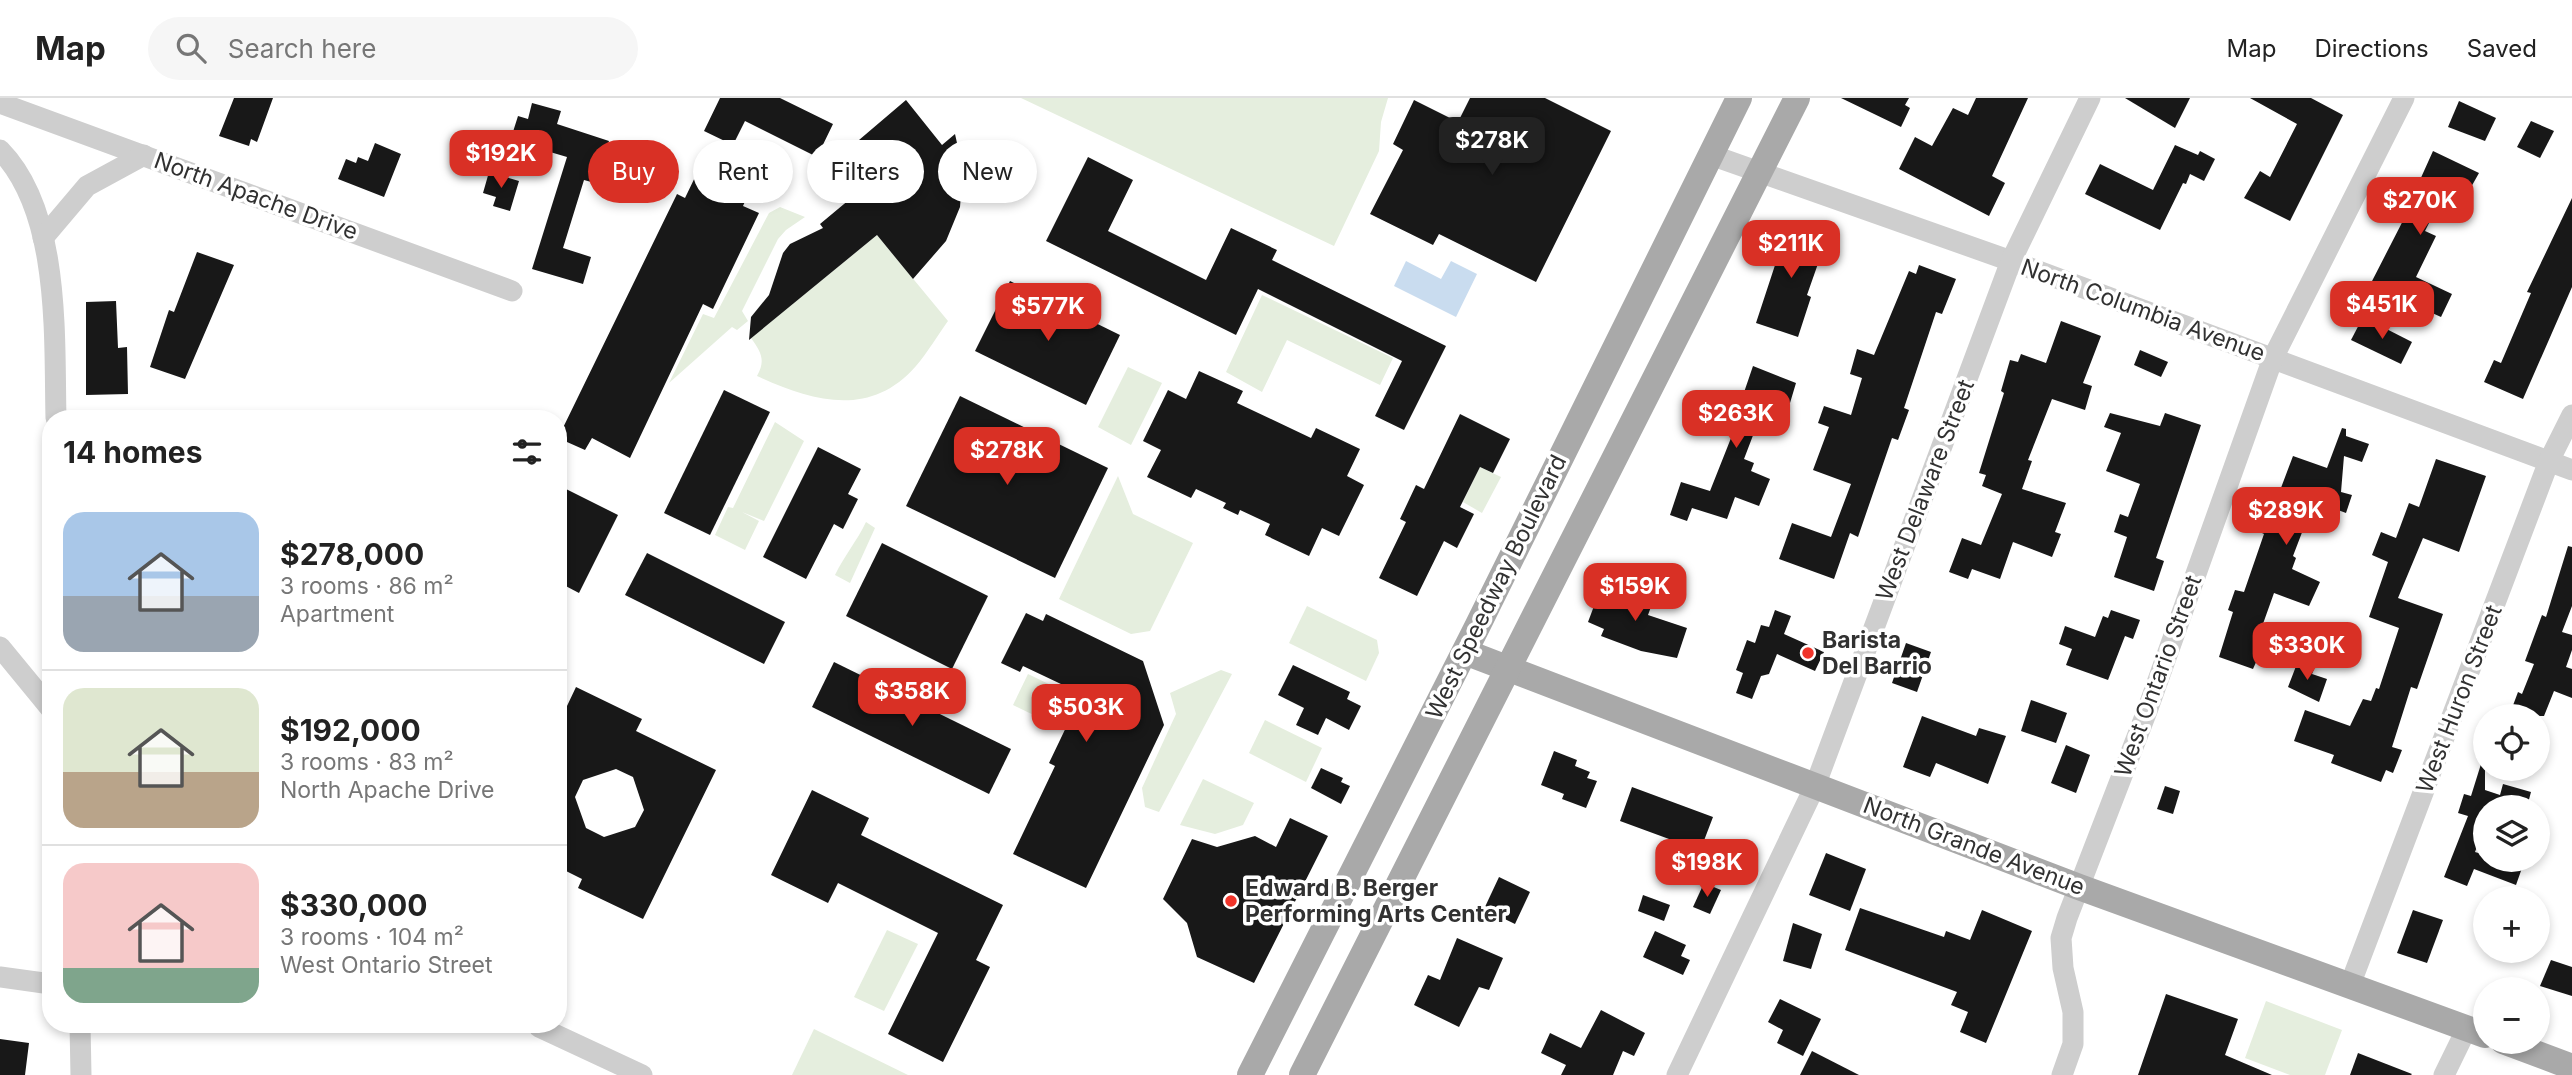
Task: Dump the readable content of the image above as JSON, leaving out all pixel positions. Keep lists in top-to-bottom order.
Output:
{
  "streets": {
    "main road": ["West Speedway Boulevard", "North Grande Avenue"],
    "street": [
      "North Apache Drive",
      "North Columbia Avenue",
      "West Delaware Street",
      "West Ontario Street",
      "West Huron Street"
    ]
  },
  "crossings": [
    ["North Columbia Avenue", "West Delaware Street"],
    ["North Columbia Avenue", "West Speedway Boulevard"],
    ["North Columbia Avenue", "West Ontario Street"],
    ["North Columbia Avenue", "West Huron Street"],
    ["West Delaware Street", "North Grande Avenue"],
    ["West Speedway Boulevard", "North Grande Avenue"],
    ["West Ontario Street", "North Grande Avenue"],
    ["West Huron Street", "North Grande Avenue"]
  ],
  "places": ["Barista Del Barrio", "Edward B. Berger Performing Arts Center"],
  "page": {
    "header": "Map",
    "search": "Search here",
    "nav": ["Map", "Directions", "Saved"],
    "price": [
      "$278K",
      "$192K",
      "$270K",
      "$211K",
      "$451K",
      "$577K",
      "$263K",
      "$278K",
      "$289K",
      "$159K",
      "$330K",
      "$358K",
      "$503K",
      "$198K"
    ],
    "chip": [
      "Buy",
      "Rent",
      "Filters",
      "New"
    ],
    "heading": "14 homes",
    "list": [
      {
        "name": "$278,000",
        "note": "3 rooms · 86 m² · Apartment"
      },
      {
        "name": "$192,000",
        "note": "3 rooms · 83 m² · North Apache Drive"
      },
      {
        "name": "$330,000",
        "note": "3 rooms · 104 m² · West Ontario Street"
      }
    ],
    "map_buttons": ["+", "−"]
  }
}
